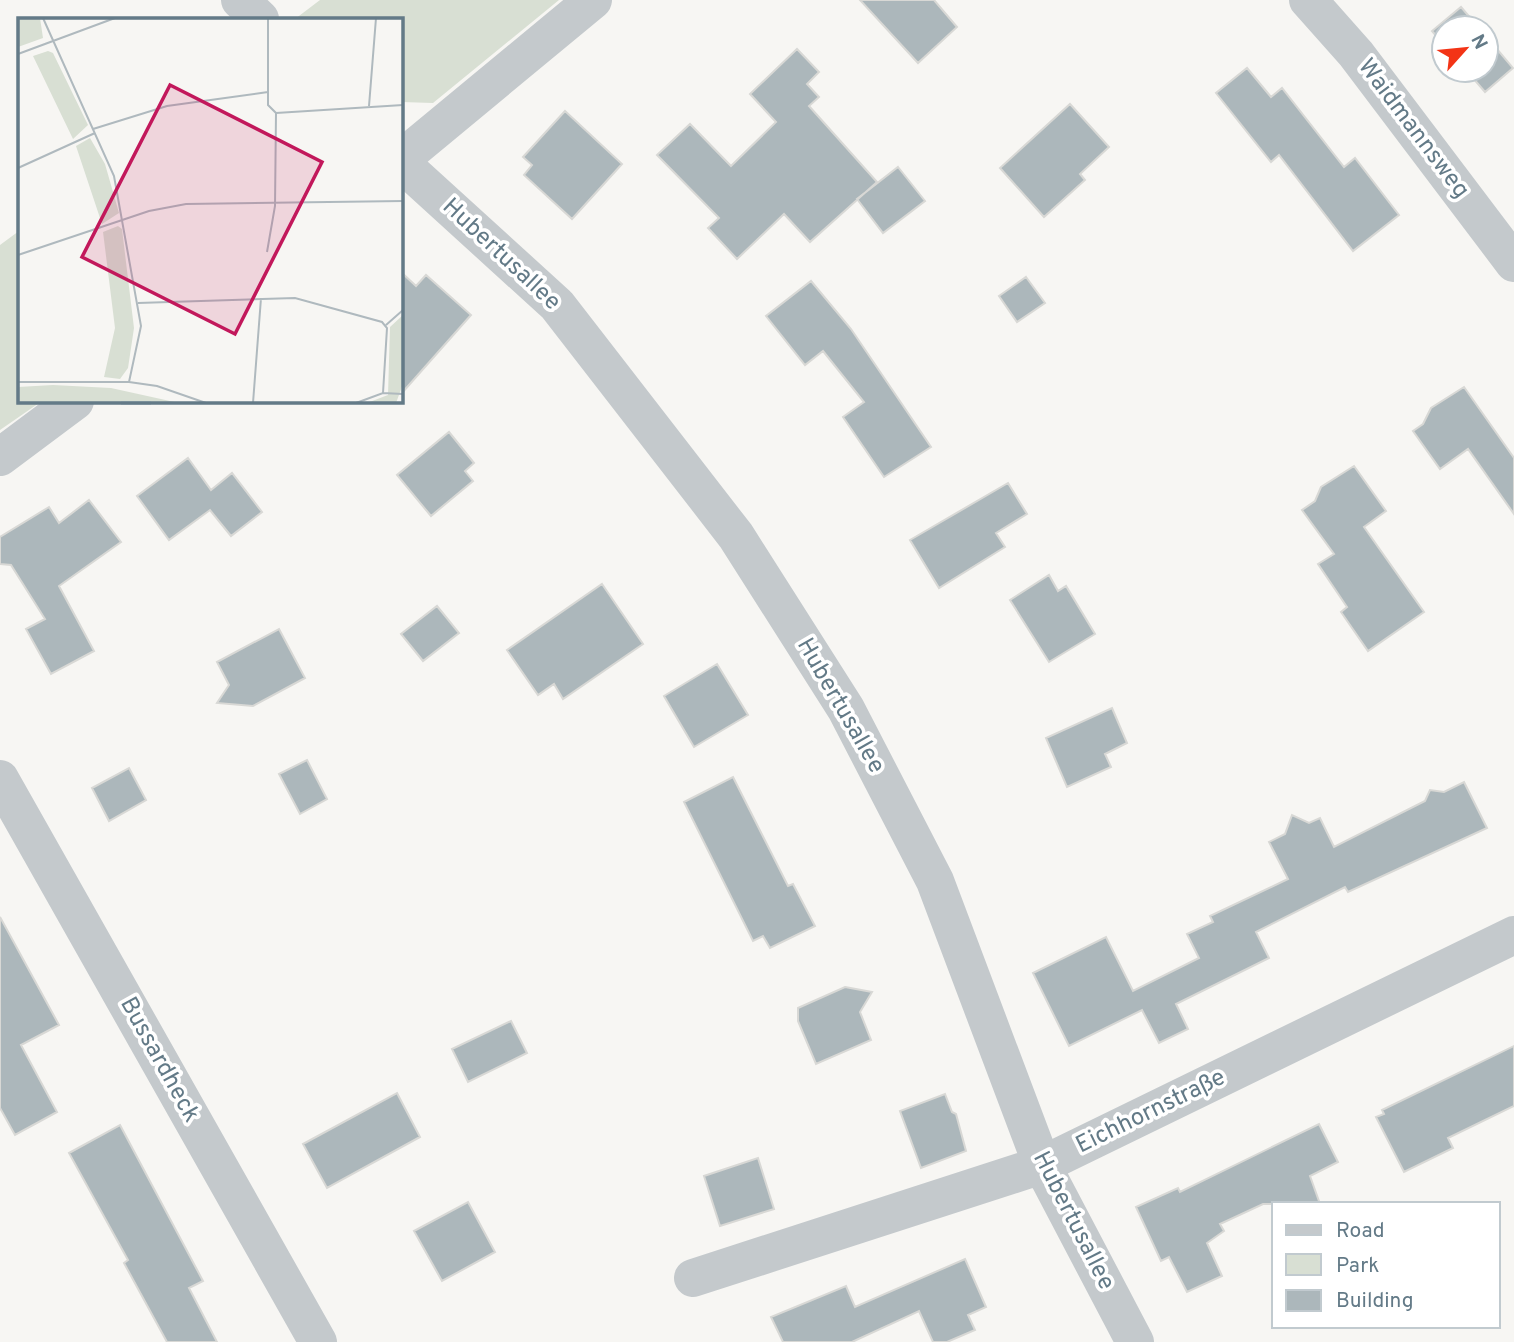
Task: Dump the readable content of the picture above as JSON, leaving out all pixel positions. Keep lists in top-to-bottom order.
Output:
{
  "streets": {
    "street": [
      "Waidmannsweg",
      "Hubertusallee",
      "Bussardheck",
      "Eichhornstraße"
    ]
  },
  "crossings": [
    ["Hubertusallee", "Eichhornstraße"]
  ],
  "legend": ["Road", "Park", "Building"],
  "north": "top right"
}
